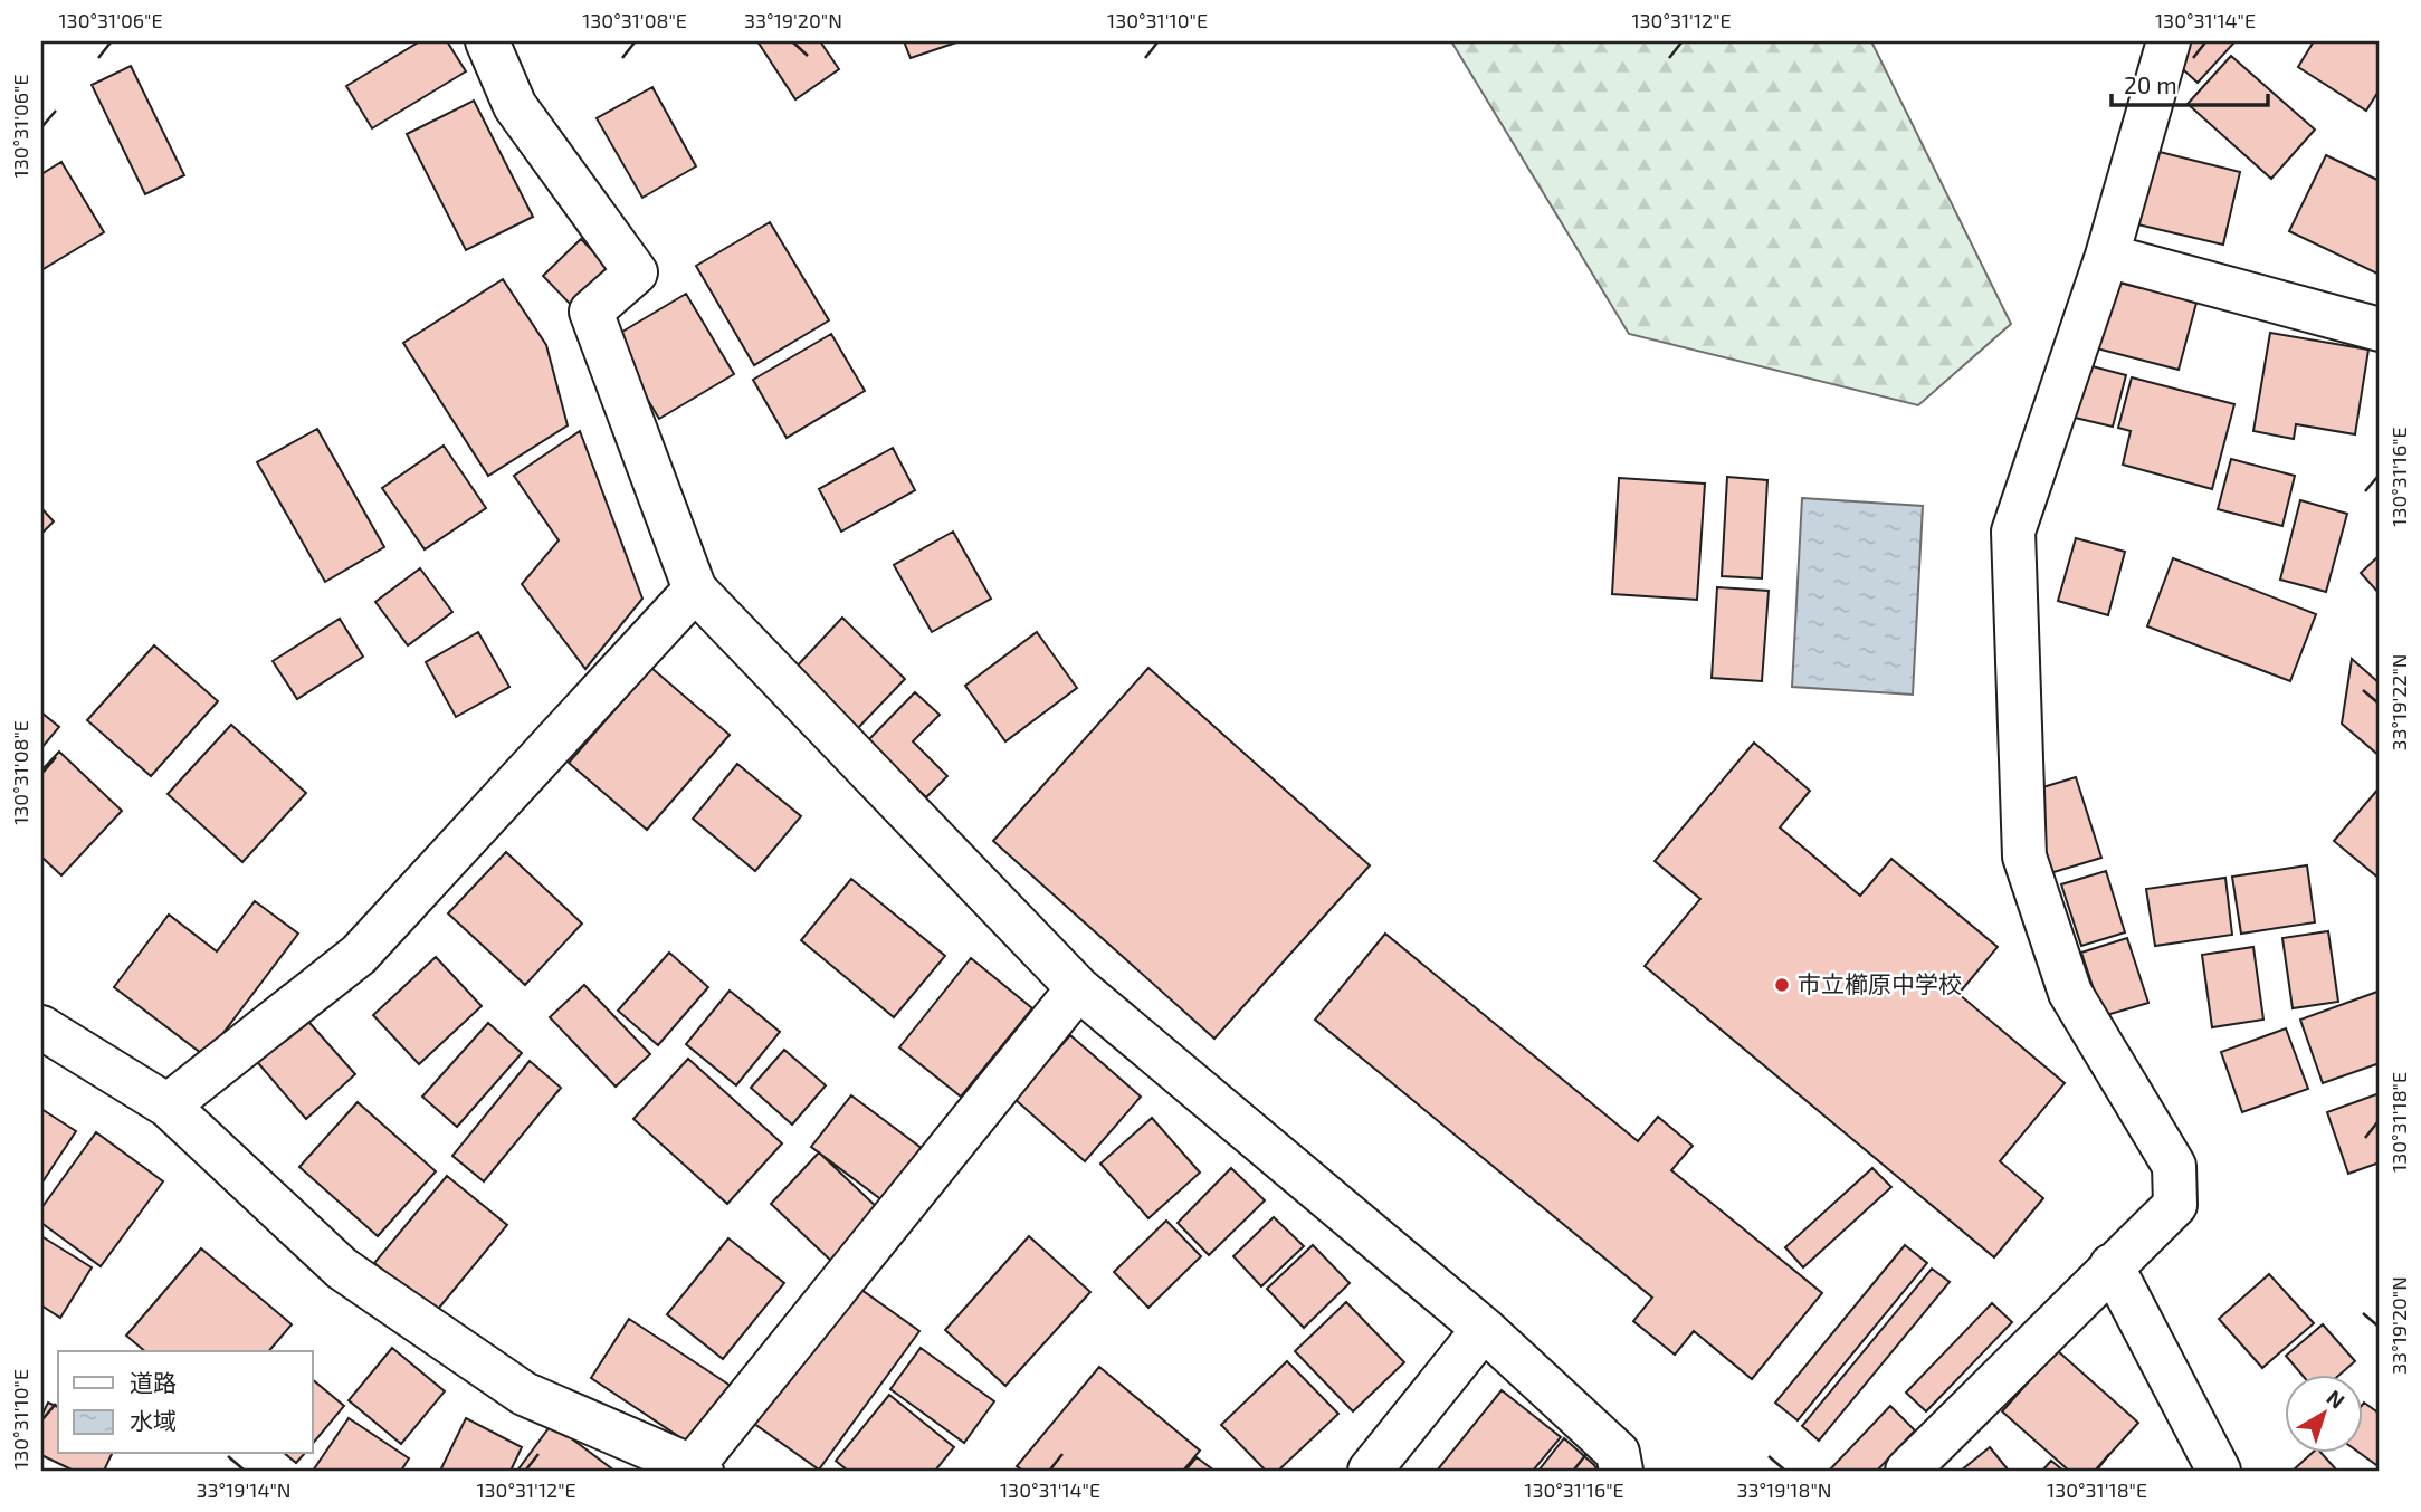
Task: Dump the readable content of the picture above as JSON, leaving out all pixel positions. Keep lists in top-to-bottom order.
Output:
{
  "places": ["市立櫛原中学校"],
  "legend": ["道路", "水域"],
  "scale_bar": "20 m",
  "north": "top right",
  "coordinates": [
    "130°31'06\"E",
    "130°31'08\"E",
    "33°19'20\"N",
    "130°31'10\"E",
    "130°31'12\"E",
    "130°31'14\"E",
    "130°31'16\"E",
    "33°19'22\"N",
    "130°31'18\"E",
    "33°19'14\"N",
    "33°19'18\"N"
  ]
}
